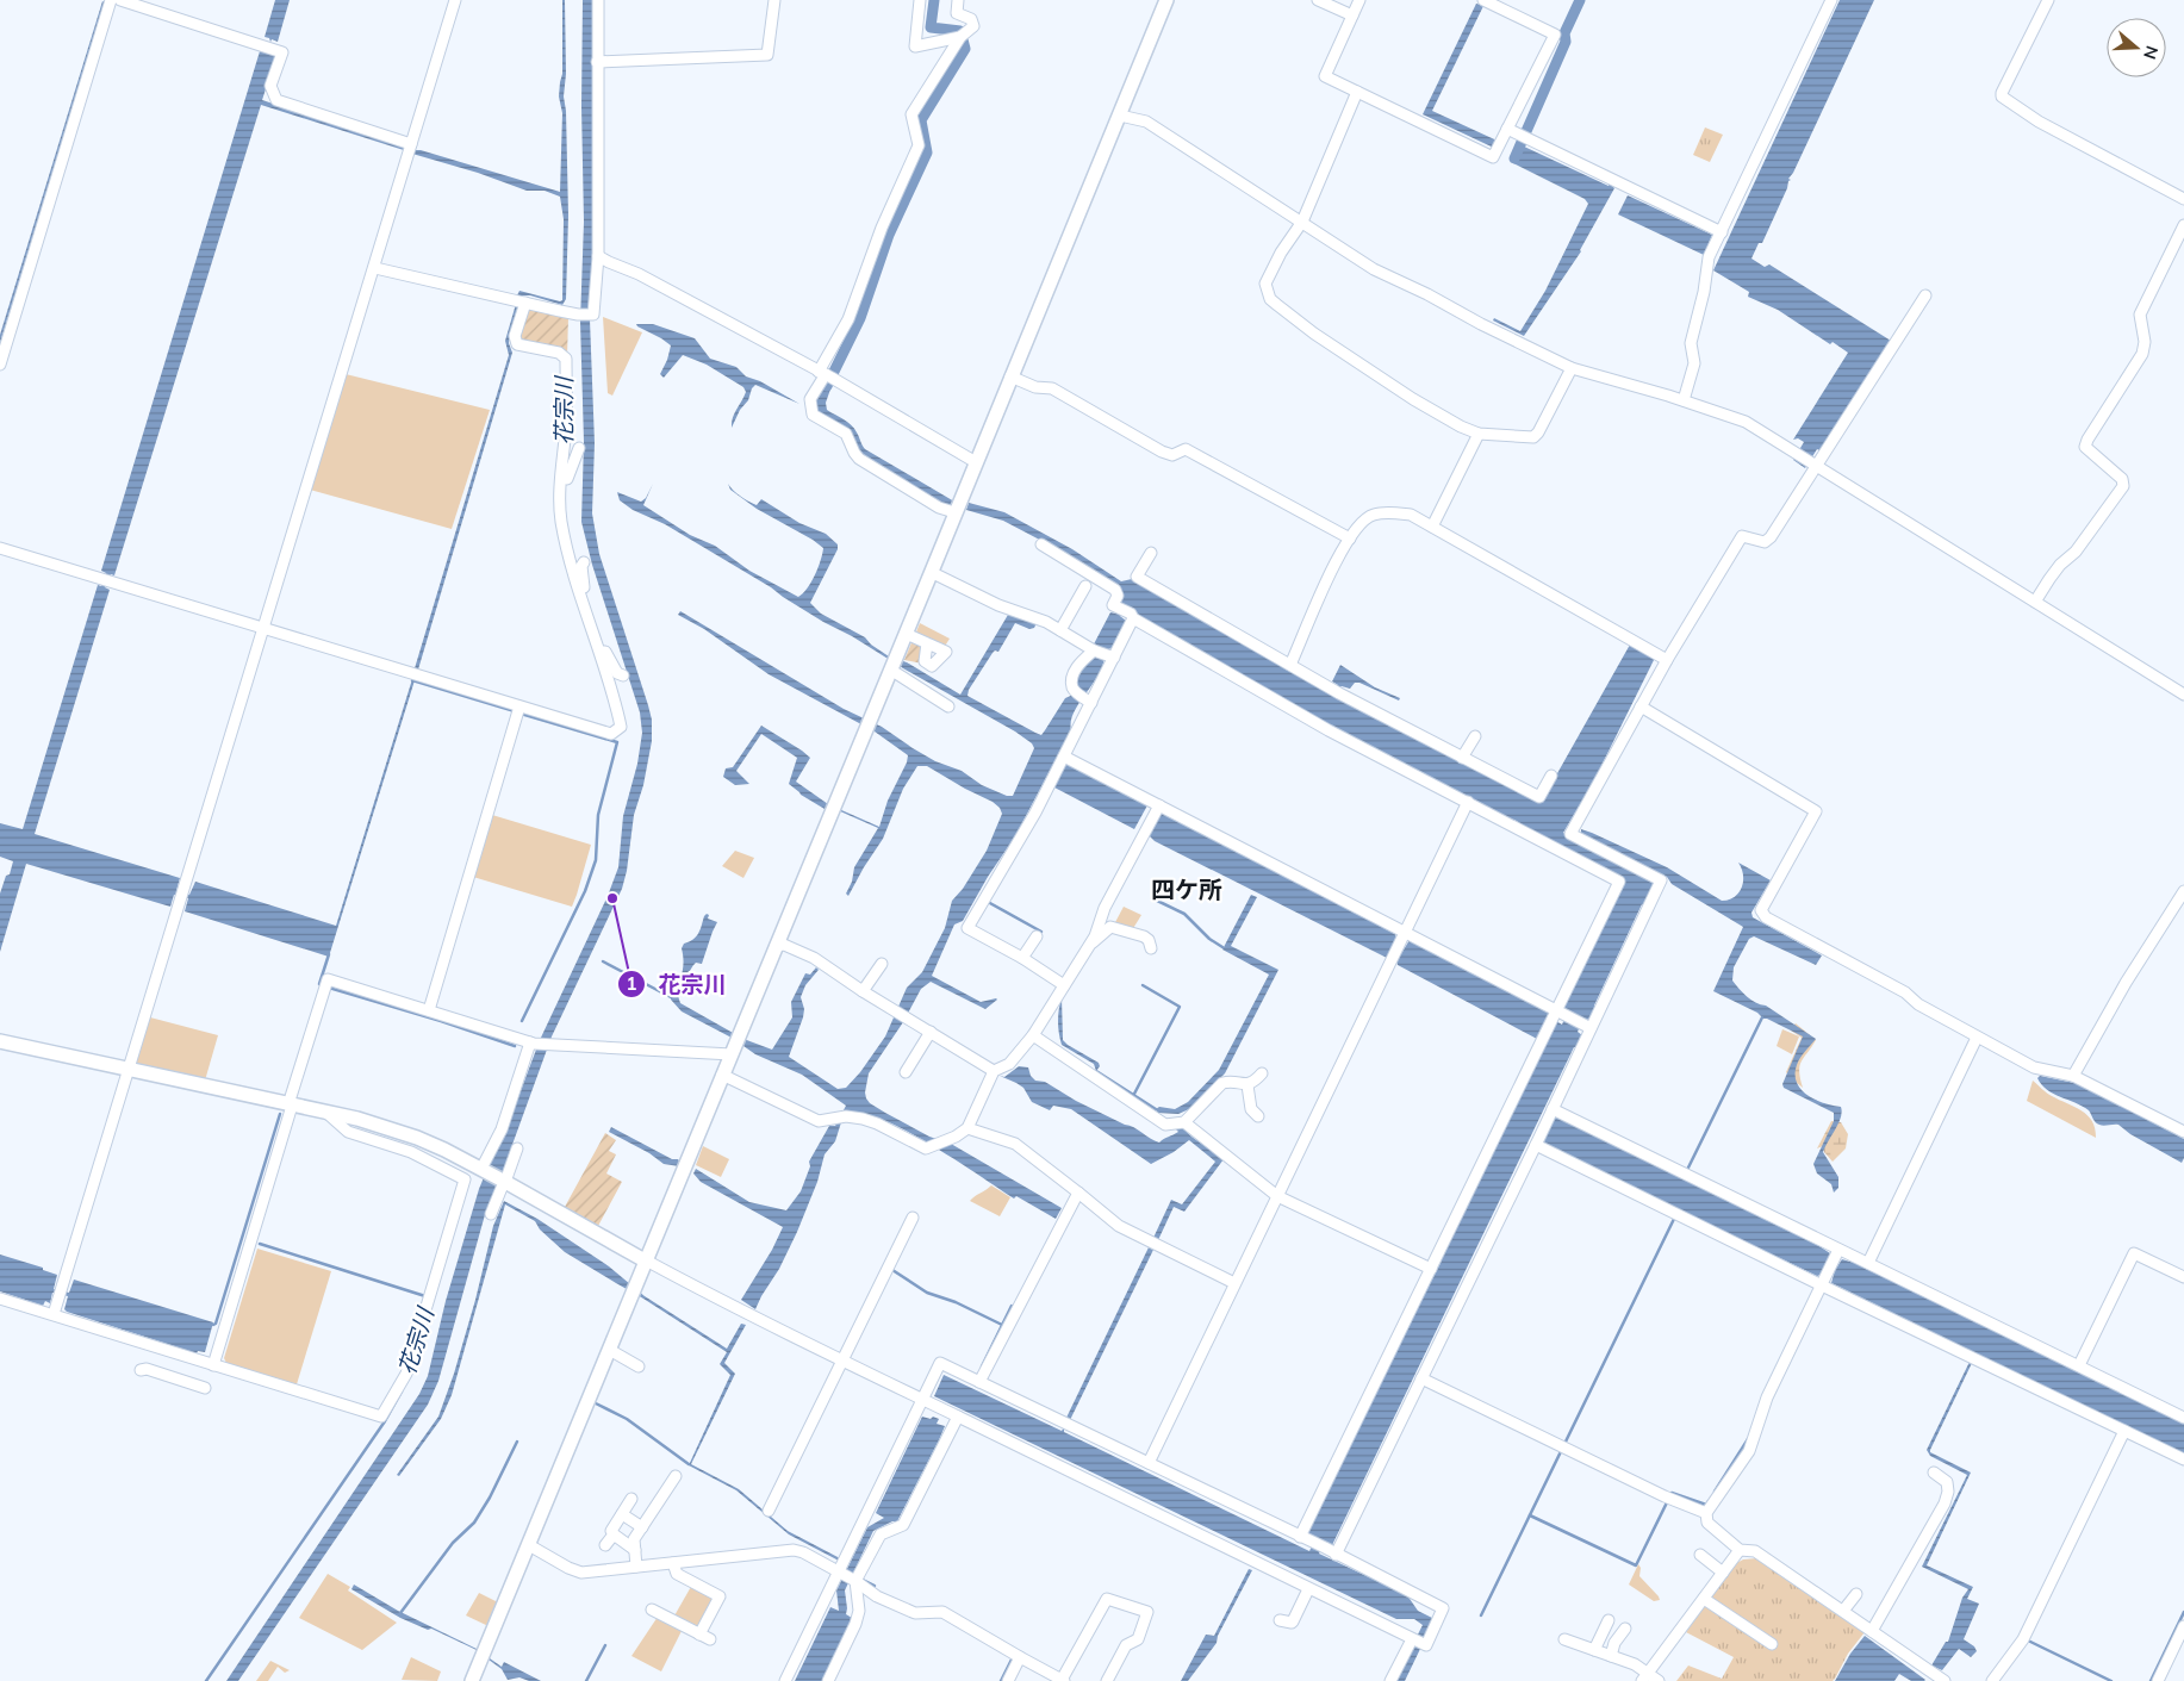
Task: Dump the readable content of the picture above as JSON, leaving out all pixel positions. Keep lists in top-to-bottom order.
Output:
{
  "districts": ["四ケ所"],
  "water": ["花宗川"],
  "places": ["花宗川"],
  "north": "right"
}
